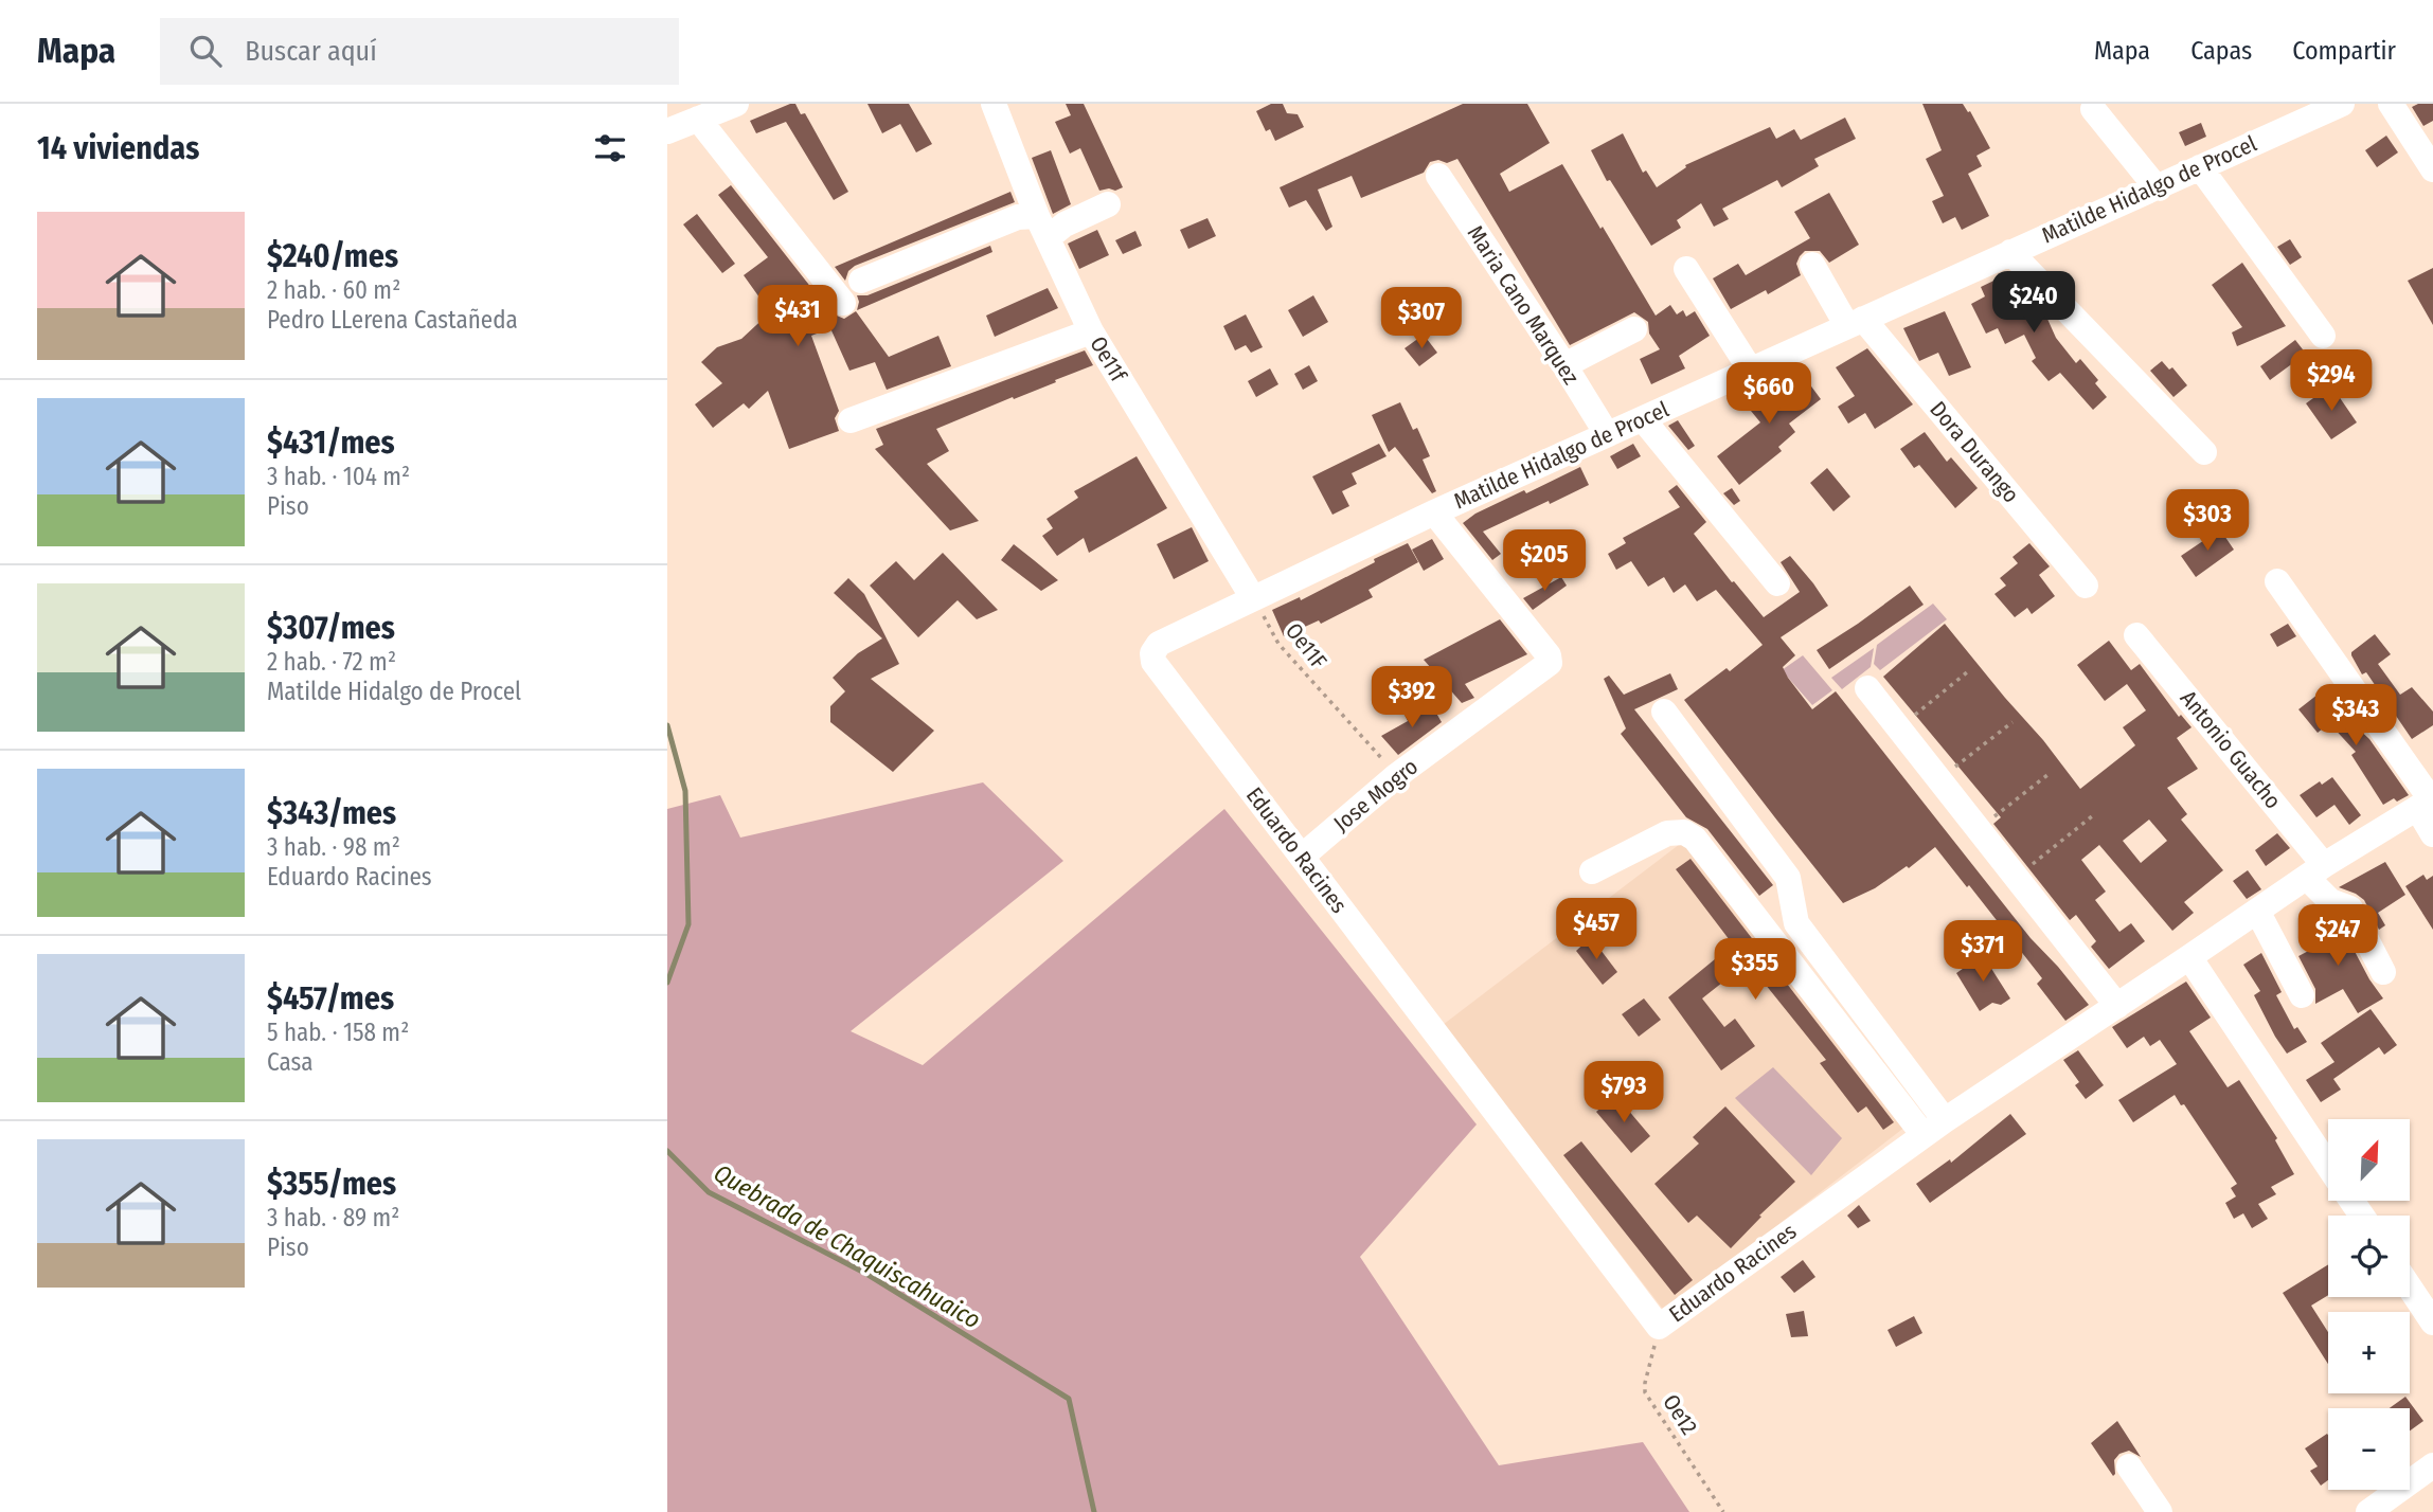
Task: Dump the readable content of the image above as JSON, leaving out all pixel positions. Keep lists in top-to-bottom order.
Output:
{
  "streets": {
    "street": [
      "Matilde Hidalgo de Procel",
      "Maria Cano Marquez",
      "Oe11f",
      "Dora Durango",
      "Antonio Guacho",
      "Jose Mogro",
      "Eduardo Racines"
    ],
    "path": ["Oe11F", "Oe12"]
  },
  "crossings": [
    ["Matilde Hidalgo de Procel", "Maria Cano Marquez"],
    ["Matilde Hidalgo de Procel", "Oe11f"],
    ["Matilde Hidalgo de Procel", "Dora Durango"],
    ["Matilde Hidalgo de Procel", "Oe11F"],
    ["Matilde Hidalgo de Procel", "Jose Mogro"],
    ["Matilde Hidalgo de Procel", "Eduardo Racines"],
    ["Oe11f", "Oe11F"],
    ["Oe11F", "Jose Mogro"],
    ["Antonio Guacho", "Eduardo Racines"],
    ["Jose Mogro", "Eduardo Racines"],
    ["Eduardo Racines", "Oe12"]
  ],
  "water": ["Quebrada de Chaquiscahuaico"],
  "north": "top right",
  "page": {
    "header": "Mapa",
    "search": "Buscar aquí",
    "nav": ["Mapa", "Capas", "Compartir"],
    "heading": "14 viviendas",
    "list": [
      {
        "name": "$240/mes",
        "note": "2 hab. · 60 m² · Pedro LLerena Castañeda"
      },
      {
        "name": "$431/mes",
        "note": "3 hab. · 104 m² · Piso"
      },
      {
        "name": "$307/mes",
        "note": "2 hab. · 72 m² · Matilde Hidalgo de Procel"
      },
      {
        "name": "$343/mes",
        "note": "3 hab. · 98 m² · Eduardo Racines"
      },
      {
        "name": "$457/mes",
        "note": "5 hab. · 158 m² · Casa"
      },
      {
        "name": "$355/mes",
        "note": "3 hab. · 89 m² · Piso"
      }
    ],
    "price": [
      "$240",
      "$431",
      "$307",
      "$294",
      "$660",
      "$303",
      "$205",
      "$392",
      "$343",
      "$457",
      "$247",
      "$371",
      "$355",
      "$793"
    ],
    "map_buttons": ["+", "−"]
  }
}
